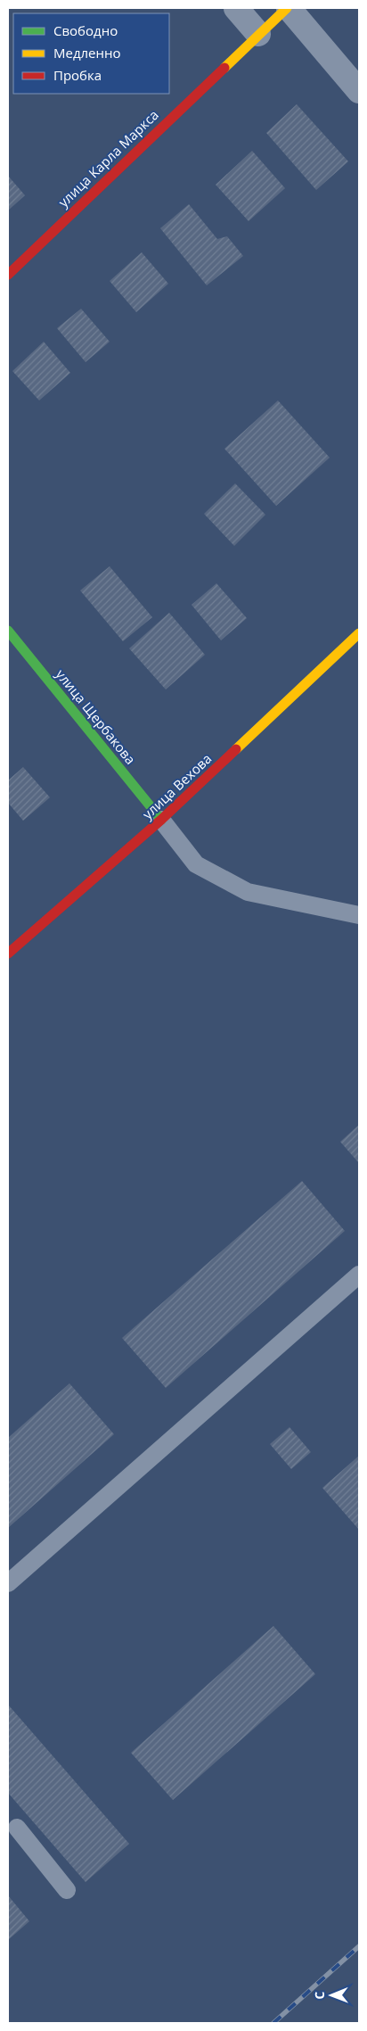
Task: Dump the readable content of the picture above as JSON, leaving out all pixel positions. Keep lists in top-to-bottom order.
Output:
{
  "streets": {
    "street": ["улица Карла Маркса", "улица Щербакова", "улица Вехова"]
  },
  "crossings": [
    ["улица Щербакова", "улица Вехова"]
  ],
  "legend": ["Свободно", "Медленно", "Пробка"],
  "north": "left"
}
